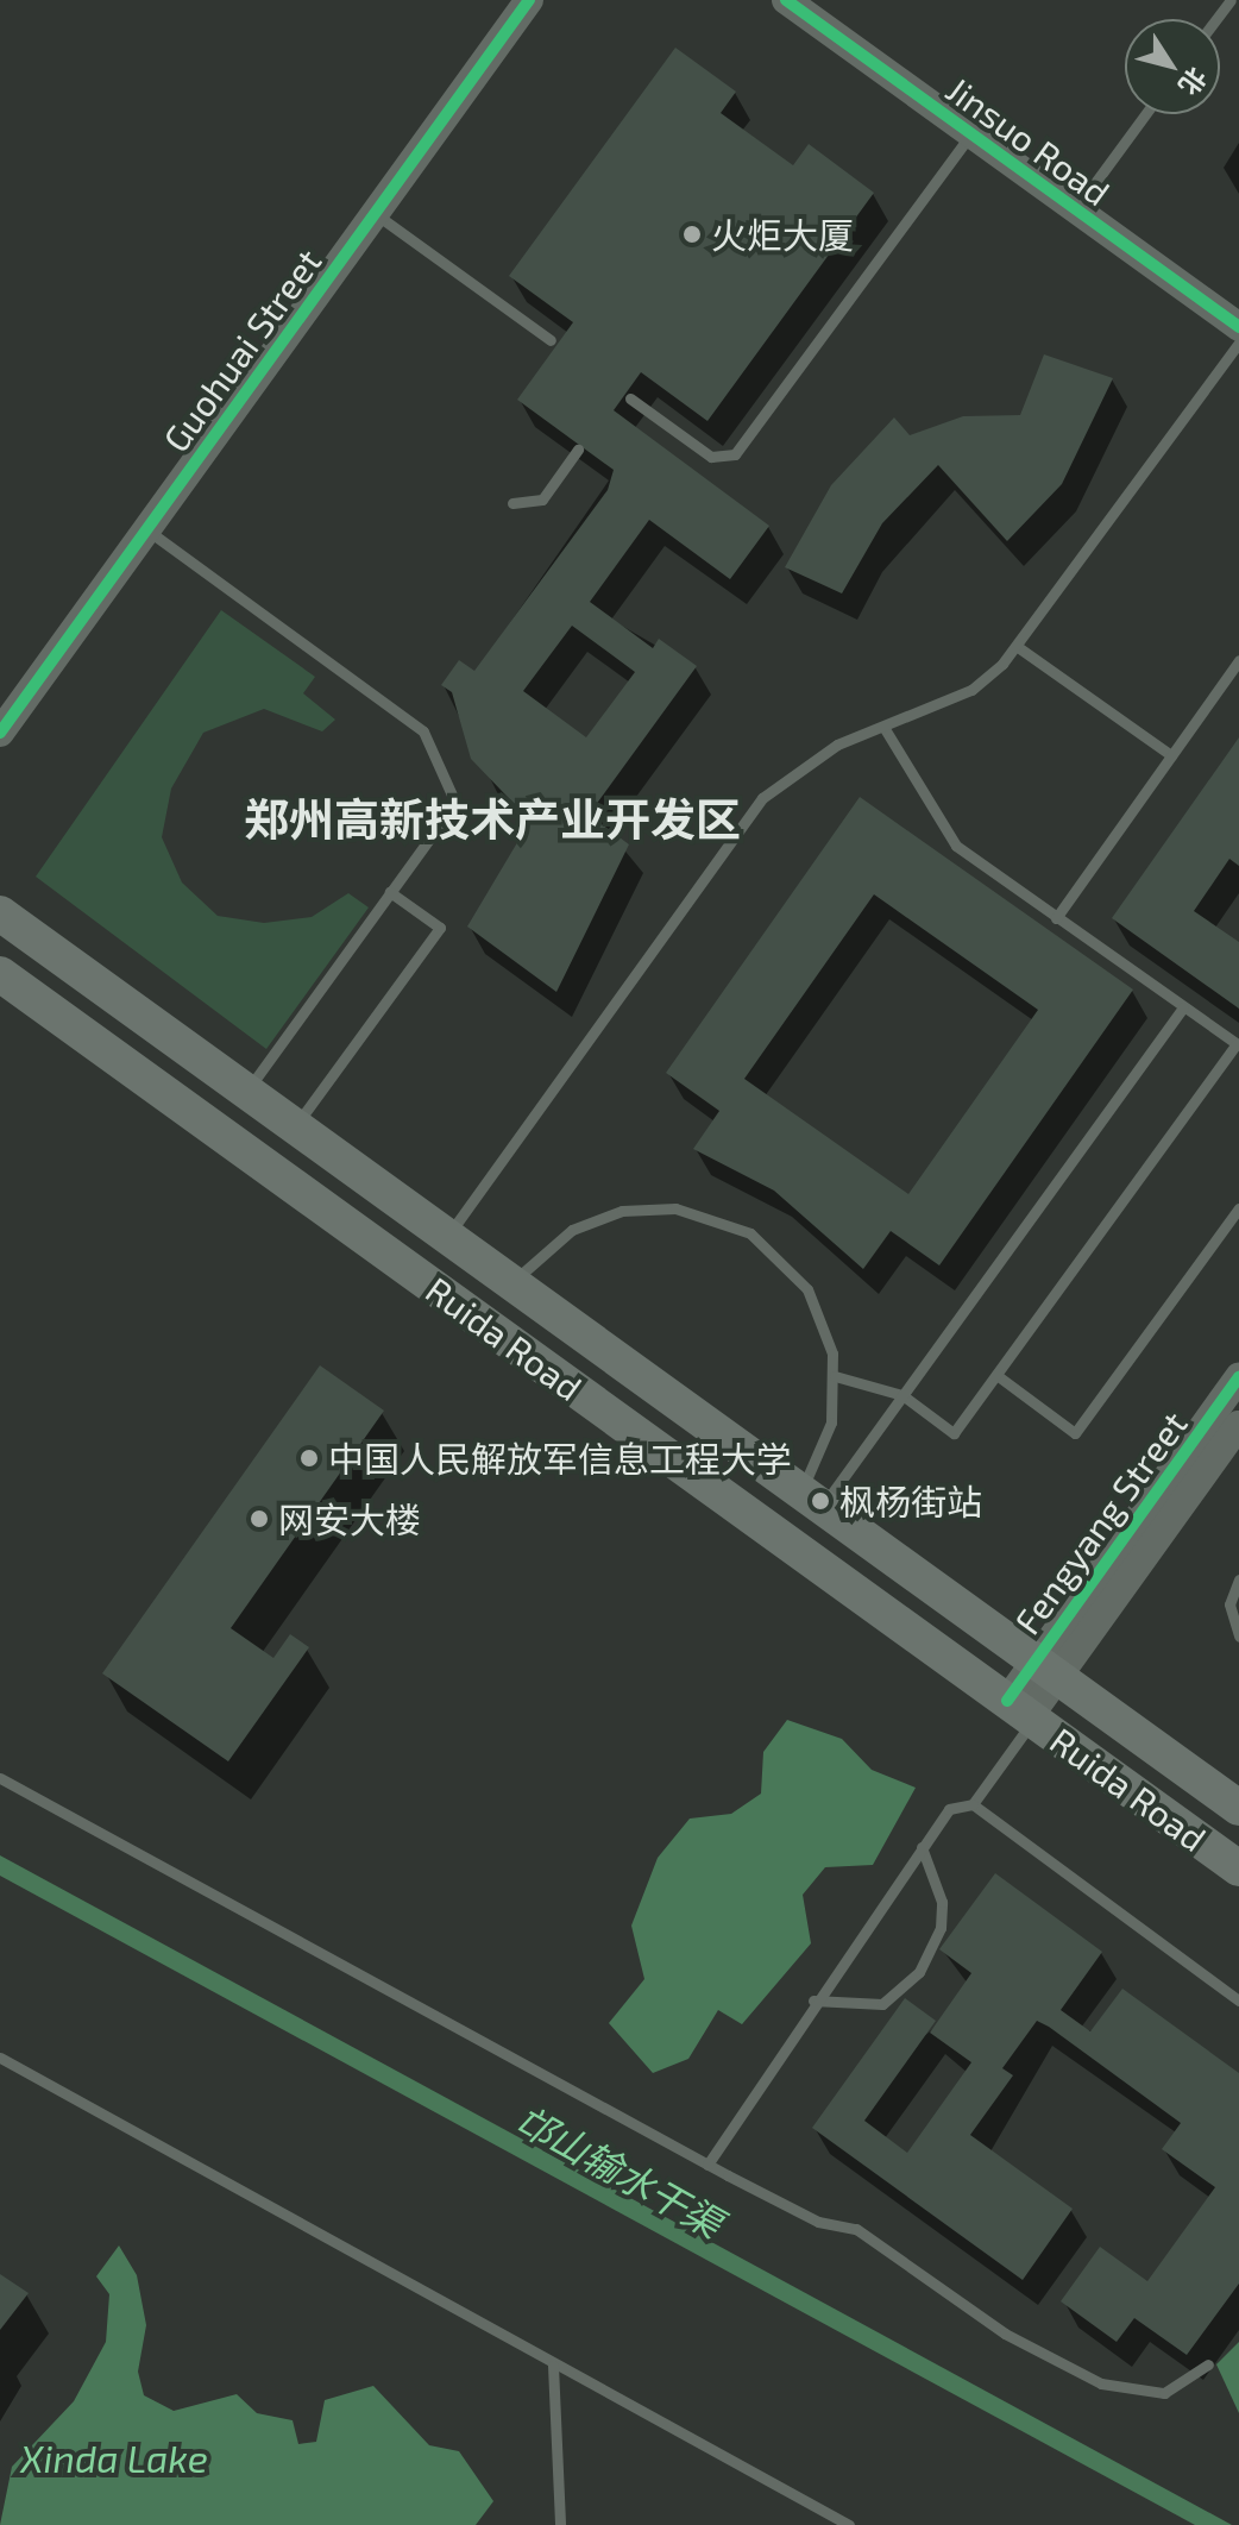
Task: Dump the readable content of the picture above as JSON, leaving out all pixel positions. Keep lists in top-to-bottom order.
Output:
{
  "streets": {
    "main road": ["Ruida Road"],
    "street": ["Jinsuo Road", "Guohuai Street", "Fengyang Street"]
  },
  "crossings": [
    ["Ruida Road", "Fengyang Street"]
  ],
  "districts": ["郑州高新技术产业开发区"],
  "water": ["邙山输水干渠", "Xinda Lake"],
  "places": [
    "火炬大厦",
    "中国人民解放军信息工程大学",
    "枫杨街站",
    "网安大楼"
  ],
  "north": "bottom right"
}
